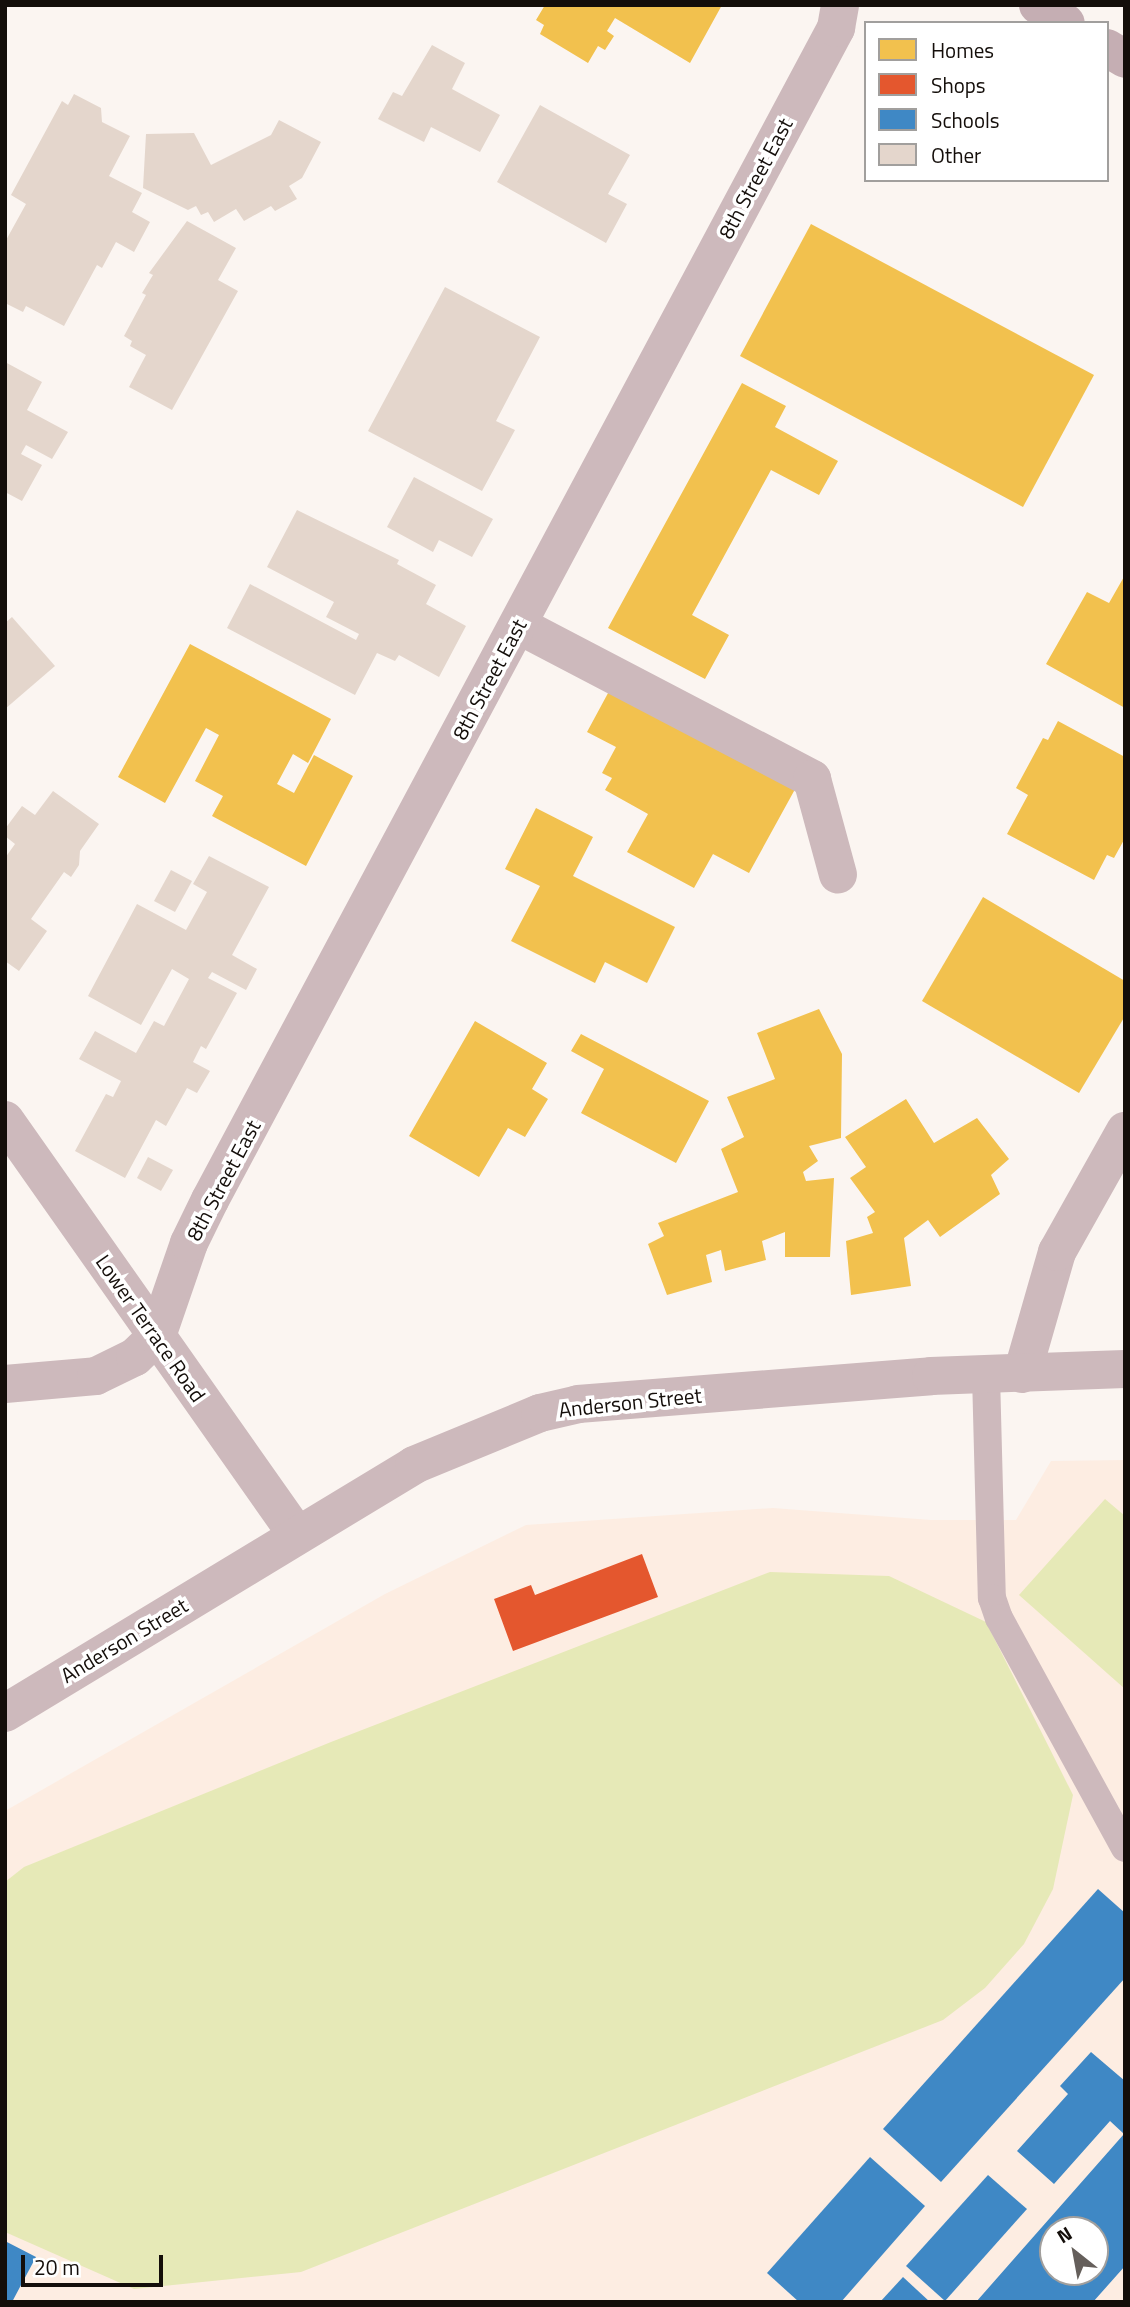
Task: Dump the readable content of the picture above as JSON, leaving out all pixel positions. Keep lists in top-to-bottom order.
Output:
{
  "streets": {
    "street": ["8th Street East", "Lower Terrace Road", "Anderson Street"]
  },
  "crossings": [
    ["8th Street East", "Lower Terrace Road"],
    ["Lower Terrace Road", "Anderson Street"]
  ],
  "legend": [
    "Homes",
    "Shops",
    "Schools",
    "Other"
  ],
  "scale_bar": "20 m",
  "north": "top left"
}
